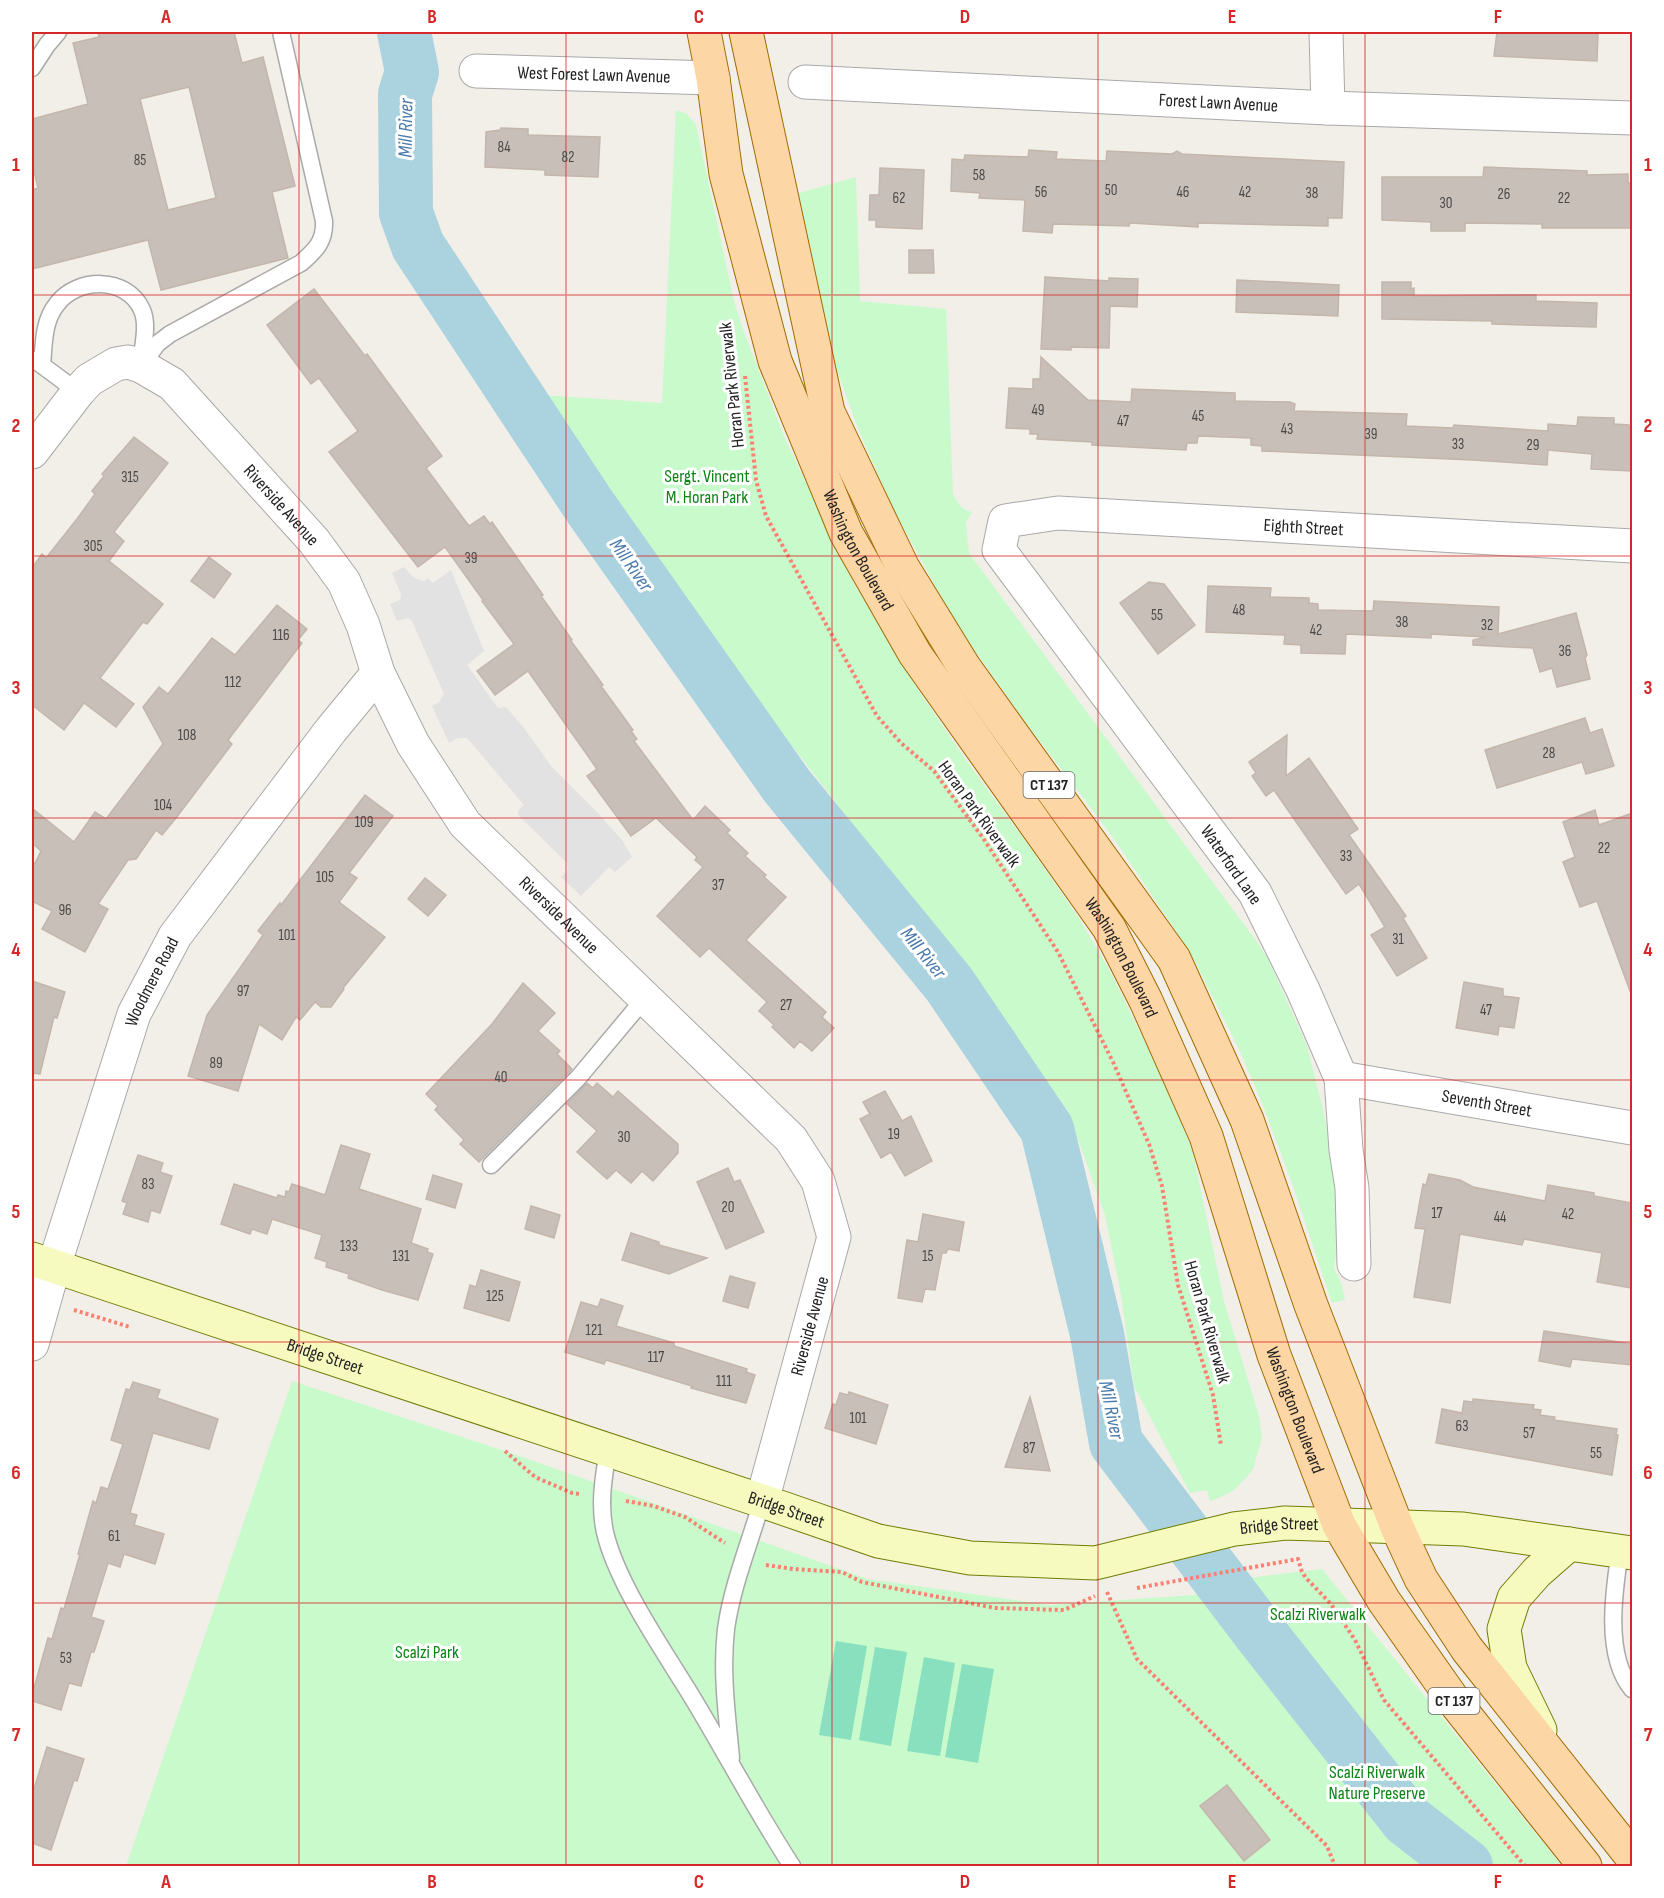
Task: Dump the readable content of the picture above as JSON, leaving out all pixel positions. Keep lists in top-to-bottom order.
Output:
{
  "streets": {
    "main road": ["Washington Boulevard", "CT 137", "Bridge Street"],
    "street": [
      "West Forest Lawn Avenue",
      "Forest Lawn Avenue",
      "Riverside Avenue",
      "Eighth Street",
      "Waterford Lane",
      "Woodmere Road",
      "Seventh Street"
    ],
    "path": ["Horan Park Riverwalk"]
  },
  "crossings": [
    ["West Forest Lawn Avenue", "Washington Boulevard"],
    ["Riverside Avenue", "Woodmere Road"],
    ["Riverside Avenue", "Bridge Street"],
    ["Eighth Street", "Waterford Lane"],
    ["Washington Boulevard", "Bridge Street"],
    ["Waterford Lane", "Seventh Street"],
    ["Woodmere Road", "Bridge Street"]
  ],
  "water": ["Mill River"],
  "parks": [
    "Sergt. Vincent M. Horan Park",
    "Scalzi Riverwalk",
    "Scalzi Park",
    "Scalzi Riverwalk Nature Preserve"
  ],
  "house_numbers": [
    "84",
    "82",
    "85",
    "58",
    "50",
    "56",
    "46",
    "42",
    "38",
    "26",
    "62",
    "22",
    "30",
    "49",
    "45",
    "47",
    "43",
    "39",
    "33",
    "29",
    "315",
    "305",
    "39",
    "48",
    "55",
    "38",
    "32",
    "42",
    "116",
    "36",
    "112",
    "108",
    "28",
    "104",
    "109",
    "22",
    "33",
    "105",
    "37",
    "96",
    "101",
    "31",
    "97",
    "27",
    "47",
    "89",
    "40",
    "19",
    "30",
    "83",
    "20",
    "17",
    "42",
    "44",
    "133",
    "131",
    "15",
    "125",
    "121",
    "117",
    "111",
    "101",
    "63",
    "57",
    "87",
    "55",
    "61",
    "53"
  ],
  "grid": {
    "columns": [
      "A",
      "B",
      "C",
      "D",
      "E",
      "F"
    ],
    "rows": [
      "1",
      "2",
      "3",
      "4",
      "5",
      "6",
      "7"
    ]
  }
}
